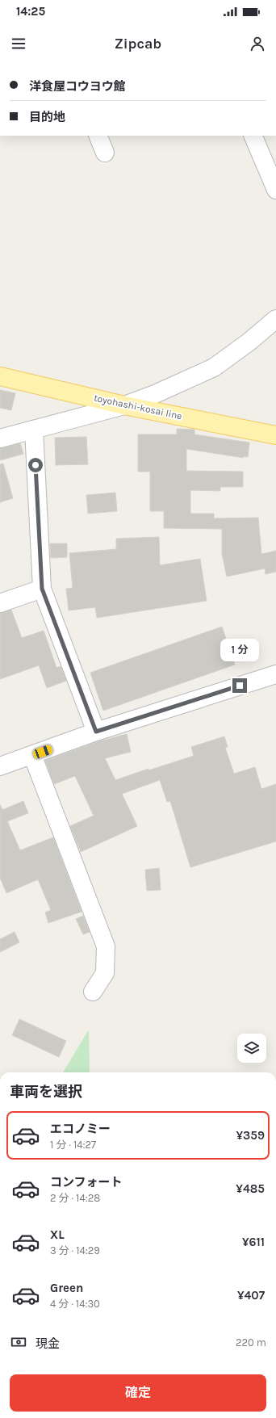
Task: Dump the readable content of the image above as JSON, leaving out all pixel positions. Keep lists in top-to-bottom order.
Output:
{
  "streets": {
    "main road": ["toyohashi-kosai line"]
  },
  "page": {
    "status": "14:25",
    "header": "Zipcab",
    "banner": ["洋食屋コウヨウ館", "目的地"],
    "bubble": "1 分",
    "heading": "車両を選択",
    "list": [
      {
        "name": "エコノミー",
        "note": "1 分 · 14:27",
        "value": "¥359"
      },
      {
        "name": "コンフォート",
        "note": "2 分 · 14:28",
        "value": "¥485"
      },
      {
        "name": "XL",
        "note": "3 分 · 14:29",
        "value": "¥611"
      },
      {
        "name": "Green",
        "note": "4 分 · 14:30",
        "value": "¥407"
      }
    ],
    "pay": ["現金", "220 m"],
    "buttons": "確定"
  }
}
